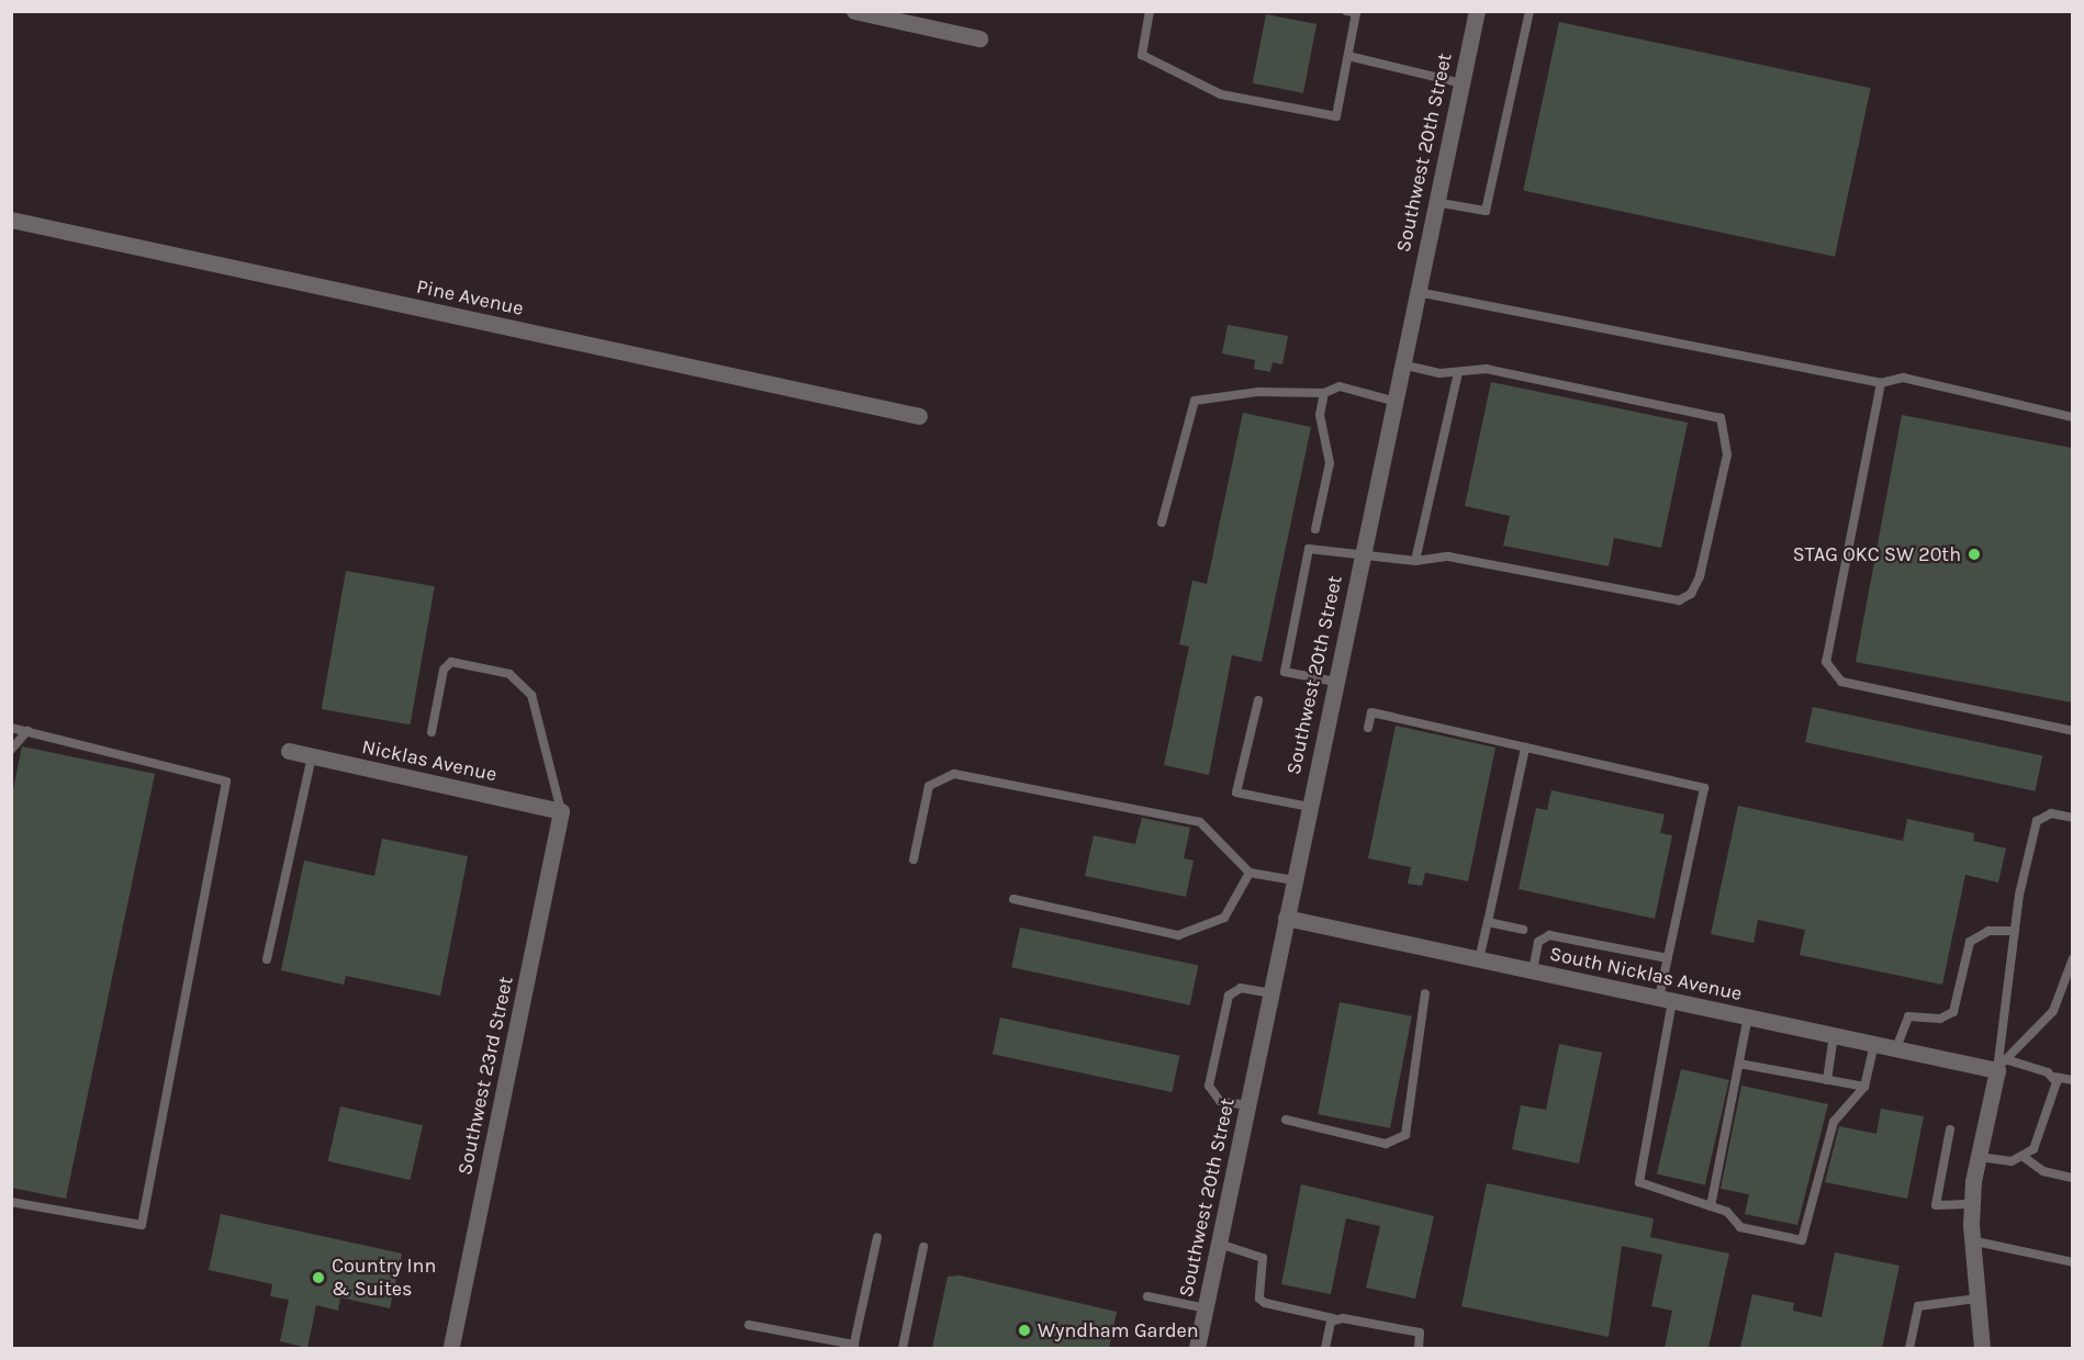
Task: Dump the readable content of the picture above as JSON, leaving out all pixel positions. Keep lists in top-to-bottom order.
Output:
{
  "streets": {
    "street": [
      "Southwest 20th Street",
      "Pine Avenue",
      "Nicklas Avenue",
      "South Nicklas Avenue",
      "Southwest 23rd Street"
    ]
  },
  "crossings": [
    ["Southwest 20th Street", "South Nicklas Avenue"],
    ["Nicklas Avenue", "Southwest 23rd Street"]
  ],
  "places": ["STAG OKC SW 20th", "Country Inn & Suites", "Wyndham Garden"]
}
